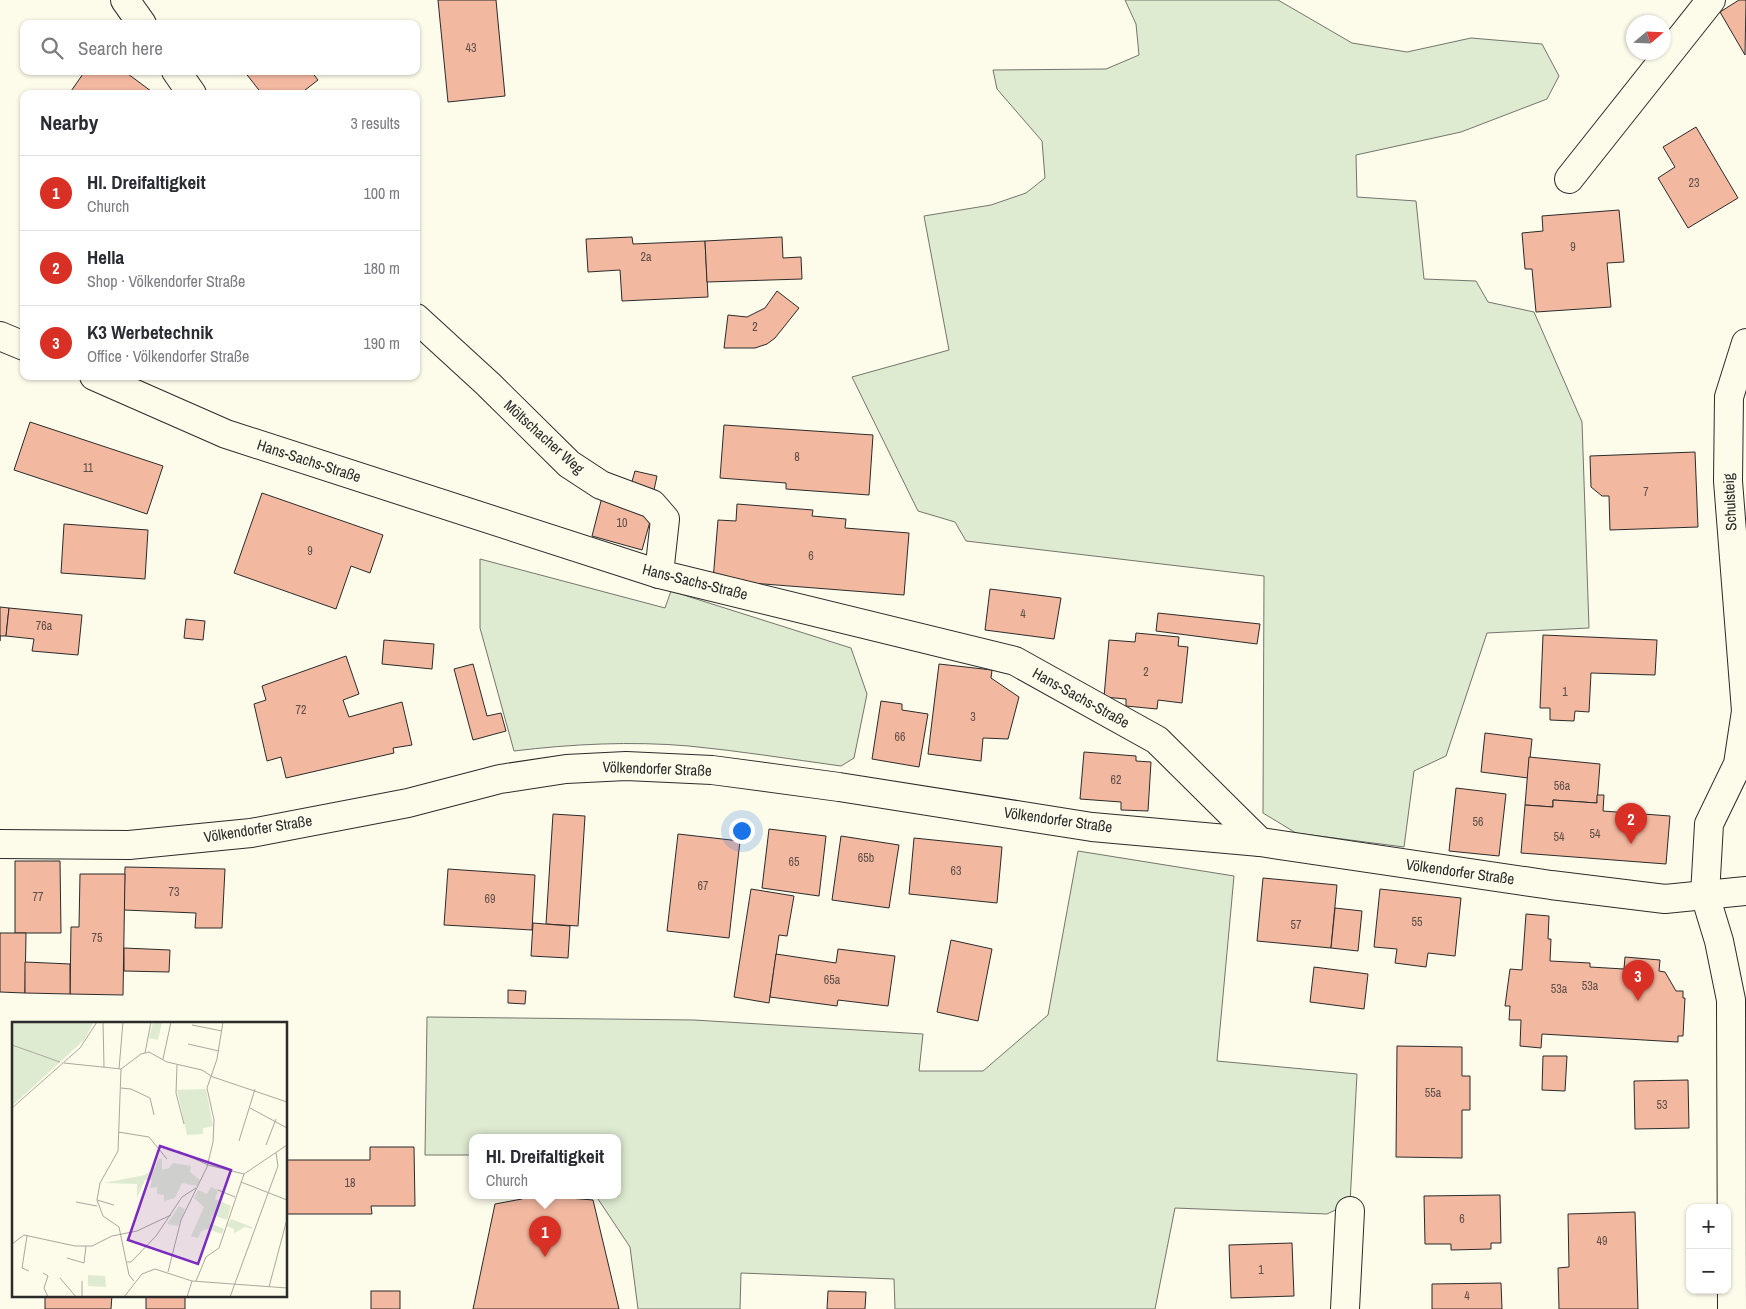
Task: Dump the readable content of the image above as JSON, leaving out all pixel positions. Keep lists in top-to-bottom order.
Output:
{
  "streets": {
    "street": [
      "Möltschacher Weg",
      "Hans-Sachs-Straße",
      "Schulsteig",
      "Völkendorfer Straße"
    ]
  },
  "crossings": [
    ["Möltschacher Weg", "Hans-Sachs-Straße"],
    ["Hans-Sachs-Straße", "Völkendorfer Straße"],
    ["Schulsteig", "Völkendorfer Straße"]
  ],
  "house_numbers": [
    "43",
    "23",
    "9",
    "2a",
    "2",
    "8",
    "11",
    "7",
    "10",
    "9",
    "6",
    "4",
    "76a",
    "2",
    "1",
    "72",
    "3",
    "66",
    "62",
    "56a",
    "56",
    "54",
    "54",
    "65b",
    "65",
    "63",
    "67",
    "73",
    "77",
    "69",
    "55",
    "57",
    "75",
    "65a",
    "53a",
    "53a",
    "55a",
    "53",
    "18",
    "6",
    "49",
    "1",
    "4"
  ],
  "north": "right",
  "page": {
    "search": "Search here",
    "heading": ["Nearby", "3 results"],
    "list": [
      {
        "mark": "1",
        "name": "Hl. Dreifaltigkeit",
        "note": "Church",
        "value": "100 m"
      },
      {
        "mark": "2",
        "name": "Hella",
        "note": "Shop · Völkendorfer Straße",
        "value": "180 m"
      },
      {
        "mark": "3",
        "name": "K3 Werbetechnik",
        "note": "Office · Völkendorfer Straße",
        "value": "190 m"
      }
    ],
    "pins": ["2", "3", "1"],
    "popup": ["Hl. Dreifaltigkeit", "Church"],
    "map_buttons": ["+", "−"]
  }
}
